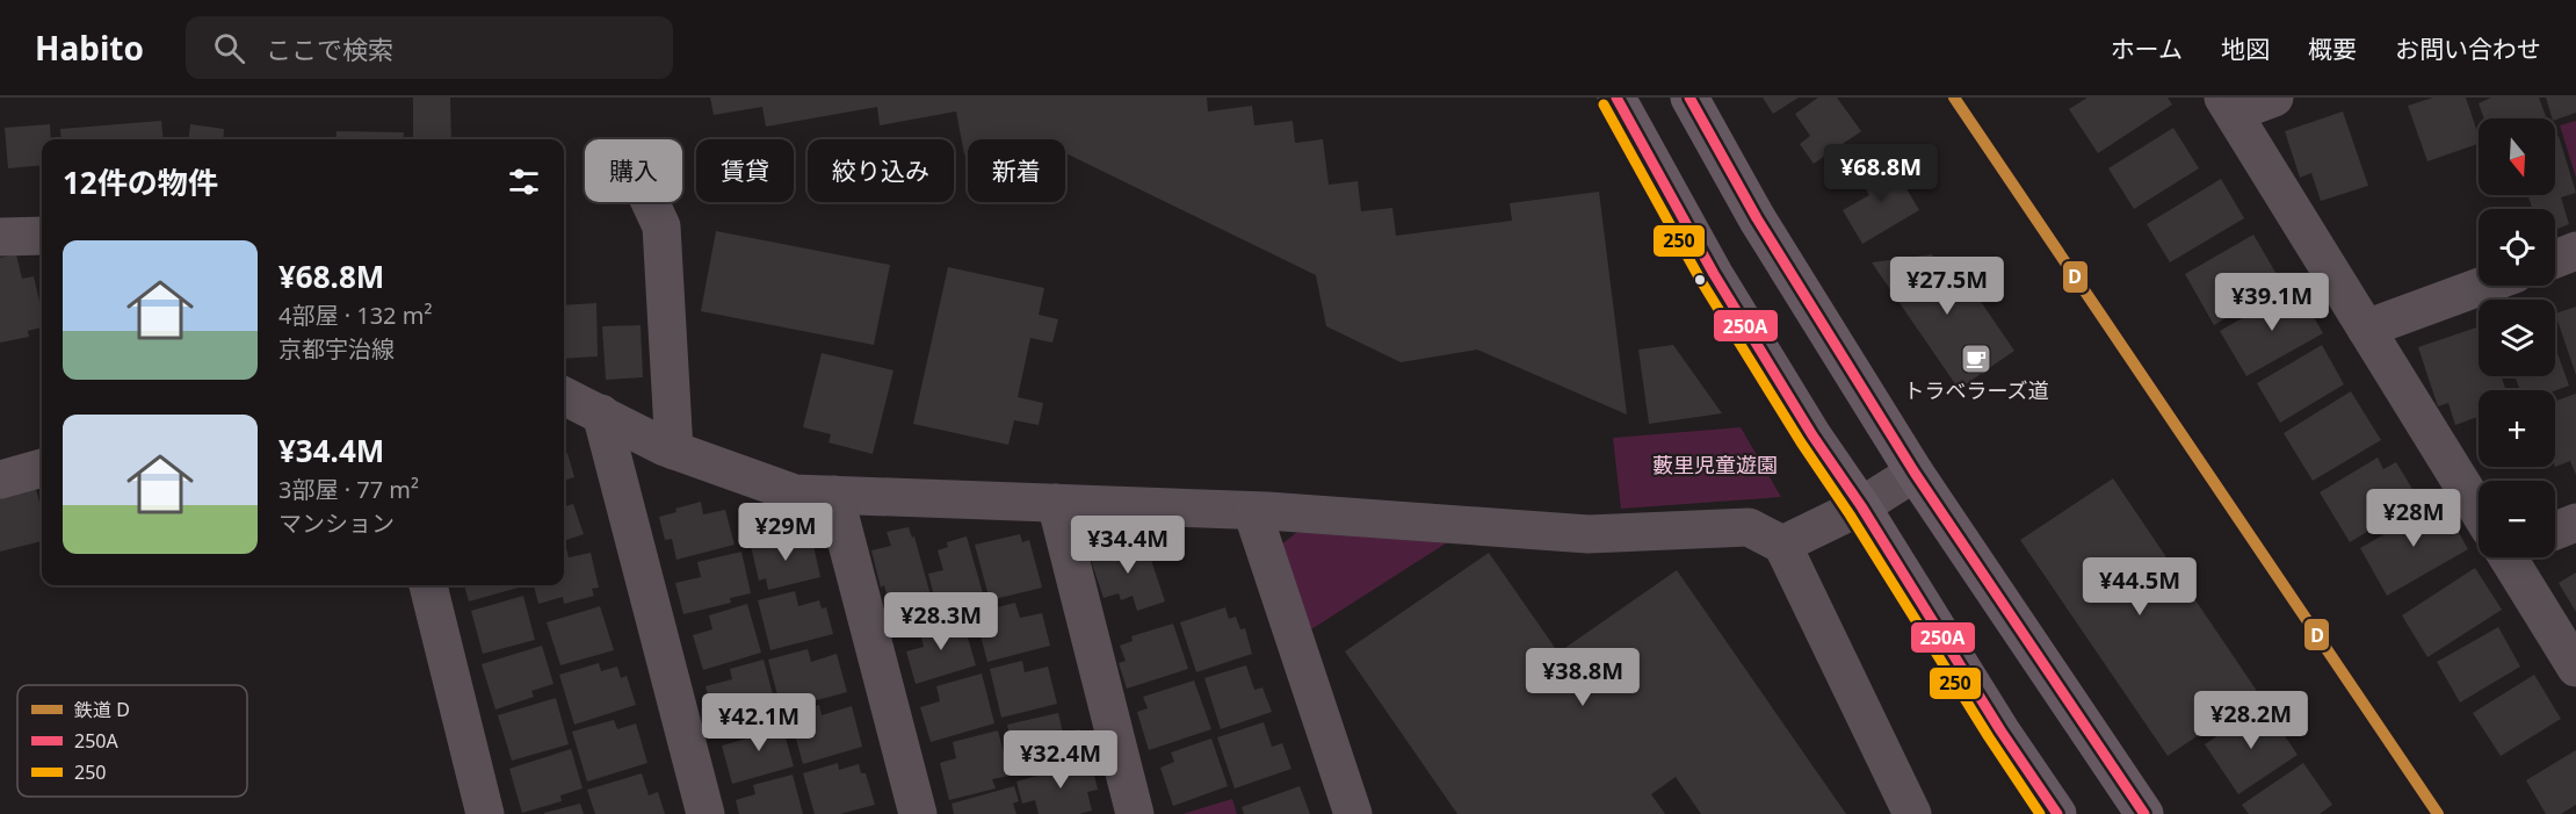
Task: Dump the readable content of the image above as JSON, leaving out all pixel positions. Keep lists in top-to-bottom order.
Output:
{
  "parks": ["藪里児童遊園"],
  "places": {
    "cafe": ["トラベラーズ道"]
  },
  "lines": ["rail line D", "transit line 250A", "transit line 250"],
  "legend": ["鉄道 D", "250A", "250"],
  "north": "bottom",
  "page": {
    "header": "Habito",
    "search": "ここで検索",
    "nav": [
      "ホーム",
      "地図",
      "概要",
      "お問い合わせ"
    ],
    "map_buttons": ["+", "−"],
    "chip": [
      "購入",
      "賃貸",
      "絞り込み",
      "新着"
    ],
    "heading": "12件の物件",
    "price": [
      "¥68.8M",
      "¥27.5M",
      "¥39.1M",
      "¥28M",
      "¥29M",
      "¥34.4M",
      "¥44.5M",
      "¥28.3M",
      "¥38.8M",
      "¥28.2M",
      "¥42.1M",
      "¥32.4M"
    ],
    "list": [
      {
        "name": "¥68.8M",
        "note": "4部屋 · 132 m² · 京都宇治線"
      },
      {
        "name": "¥34.4M",
        "note": "3部屋 · 77 m² · マンション"
      }
    ]
  }
}
